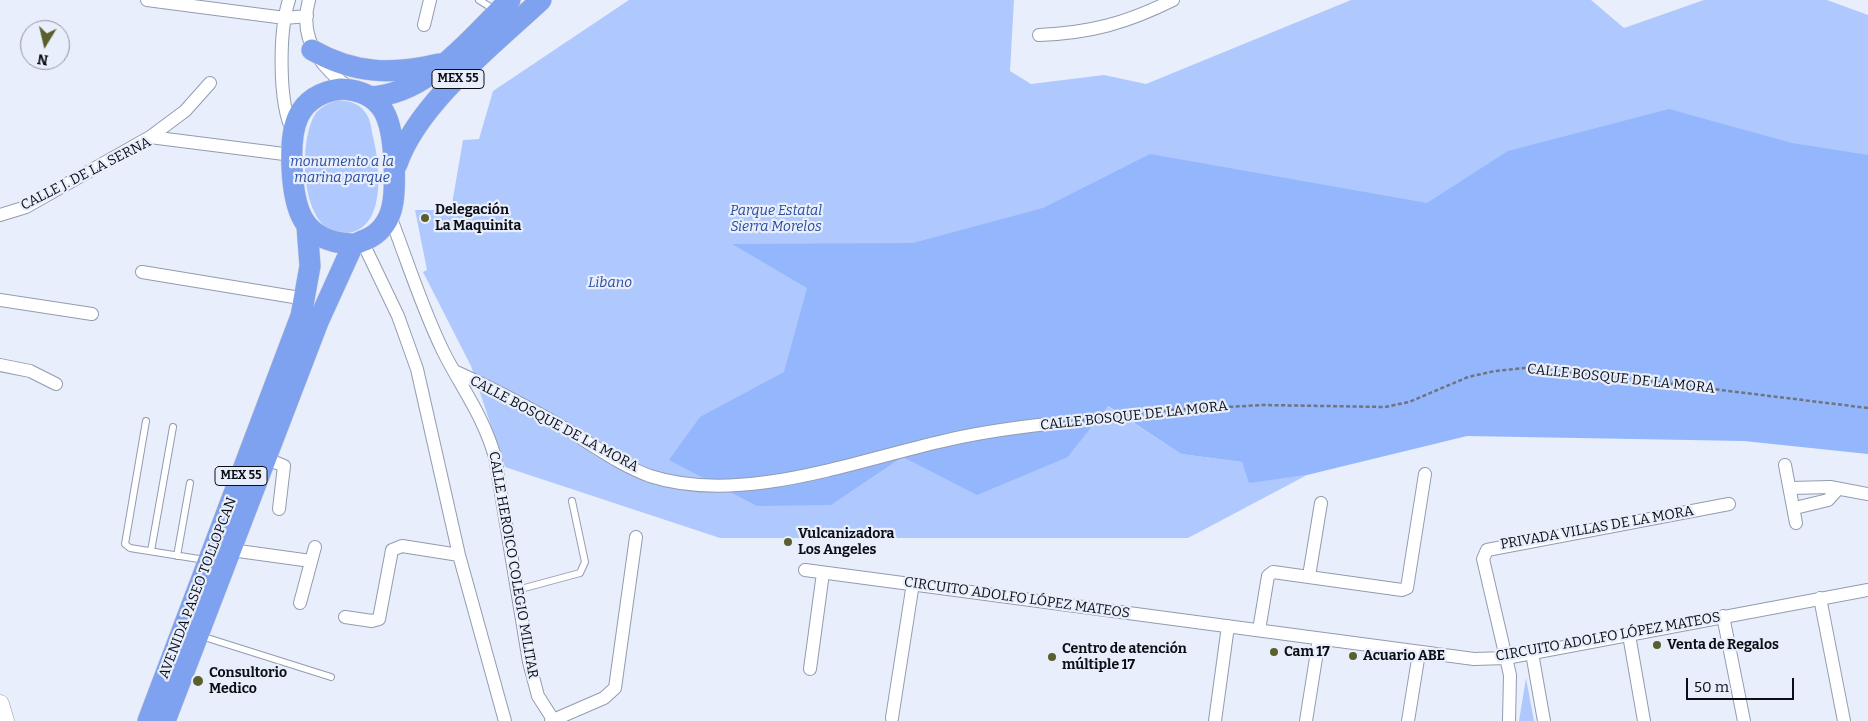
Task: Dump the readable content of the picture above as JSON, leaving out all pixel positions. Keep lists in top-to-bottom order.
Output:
{
  "streets": {
    "highway": ["MEX 55", "AVENIDA PASEO TOLLOPCAN"],
    "street": [
      "CALLE J. DE LA SERNA",
      "CALLE BOSQUE DE LA MORA",
      "PRIVADA VILLAS DE LA MORA",
      "CALLE HEROICO COLEGIO MILITAR",
      "CIRCUITO ADOLFO LÓPEZ MATEOS"
    ]
  },
  "crossings": [
    ["MEX 55", "CALLE J. DE LA SERNA"],
    ["MEX 55", "CALLE HEROICO COLEGIO MILITAR"],
    ["MEX 55", "AVENIDA PASEO TOLLOPCAN"],
    ["CALLE J. DE LA SERNA", "CALLE HEROICO COLEGIO MILITAR"],
    ["CALLE J. DE LA SERNA", "AVENIDA PASEO TOLLOPCAN"],
    ["CALLE BOSQUE DE LA MORA", "CALLE HEROICO COLEGIO MILITAR"],
    ["PRIVADA VILLAS DE LA MORA", "CIRCUITO ADOLFO LÓPEZ MATEOS"],
    ["CALLE HEROICO COLEGIO MILITAR", "AVENIDA PASEO TOLLOPCAN"]
  ],
  "parks": ["monumento a la marina parque", "Parque Estatal Sierra Morelos", "Libano"],
  "places": [
    "Delegación La Maquinita",
    "Vulcanizadora Los Angeles",
    "Venta de Regalos",
    "Cam 17",
    "Acuario ABE",
    "Centro de atención múltiple 17",
    "Consultorio Medico"
  ],
  "scale_bar": "50 m",
  "north": "bottom"
}
